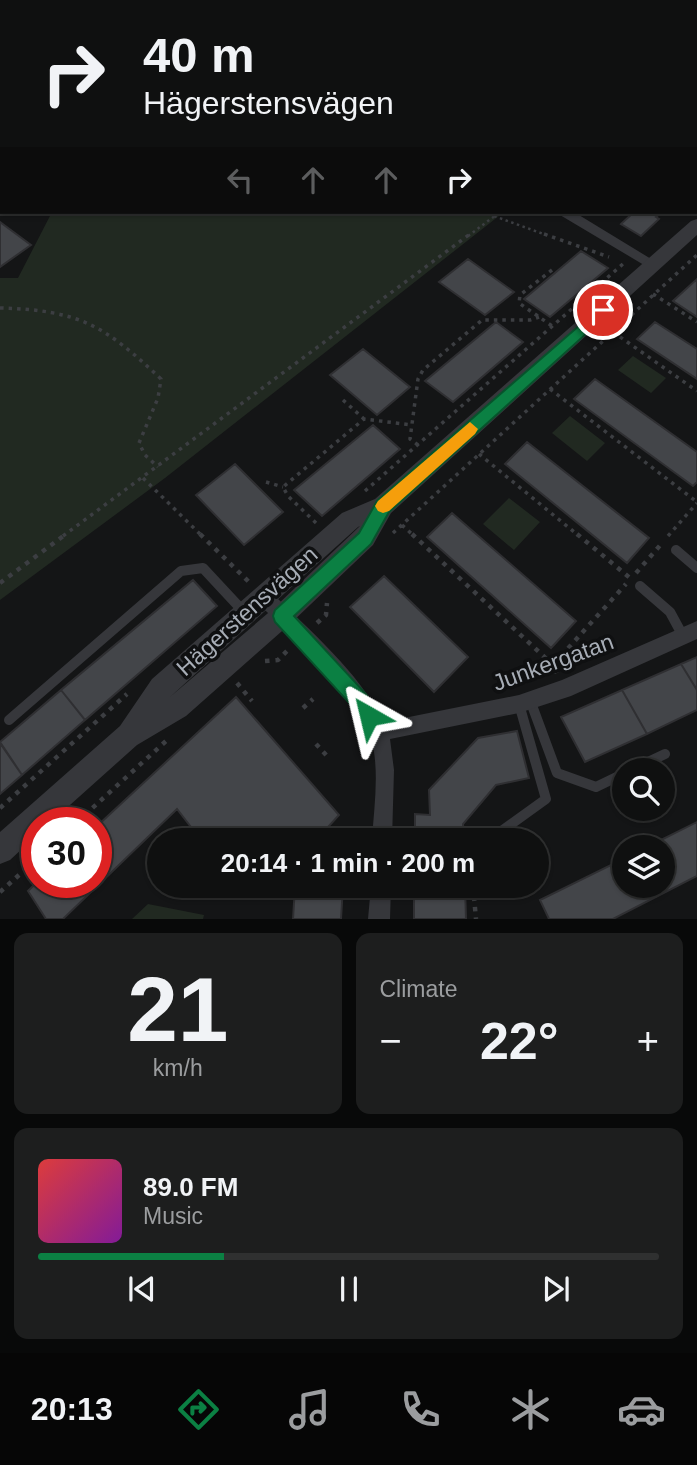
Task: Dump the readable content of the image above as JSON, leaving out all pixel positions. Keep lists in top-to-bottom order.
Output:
{
  "streets": {
    "street": ["Hägerstensvägen", "Junkergatan"]
  },
  "page": {
    "turn": ["40 m", "Hägerstensvägen"],
    "limit": "30",
    "trip": "20:14 · 1 min · 200 m",
    "tile": [
      ["21", "km/h"],
      "Climate"
    ],
    "heat": ["−", "22°", "+"],
    "song": ["89.0 FM", "Music"],
    "tabs": "20:13"
  }
}
